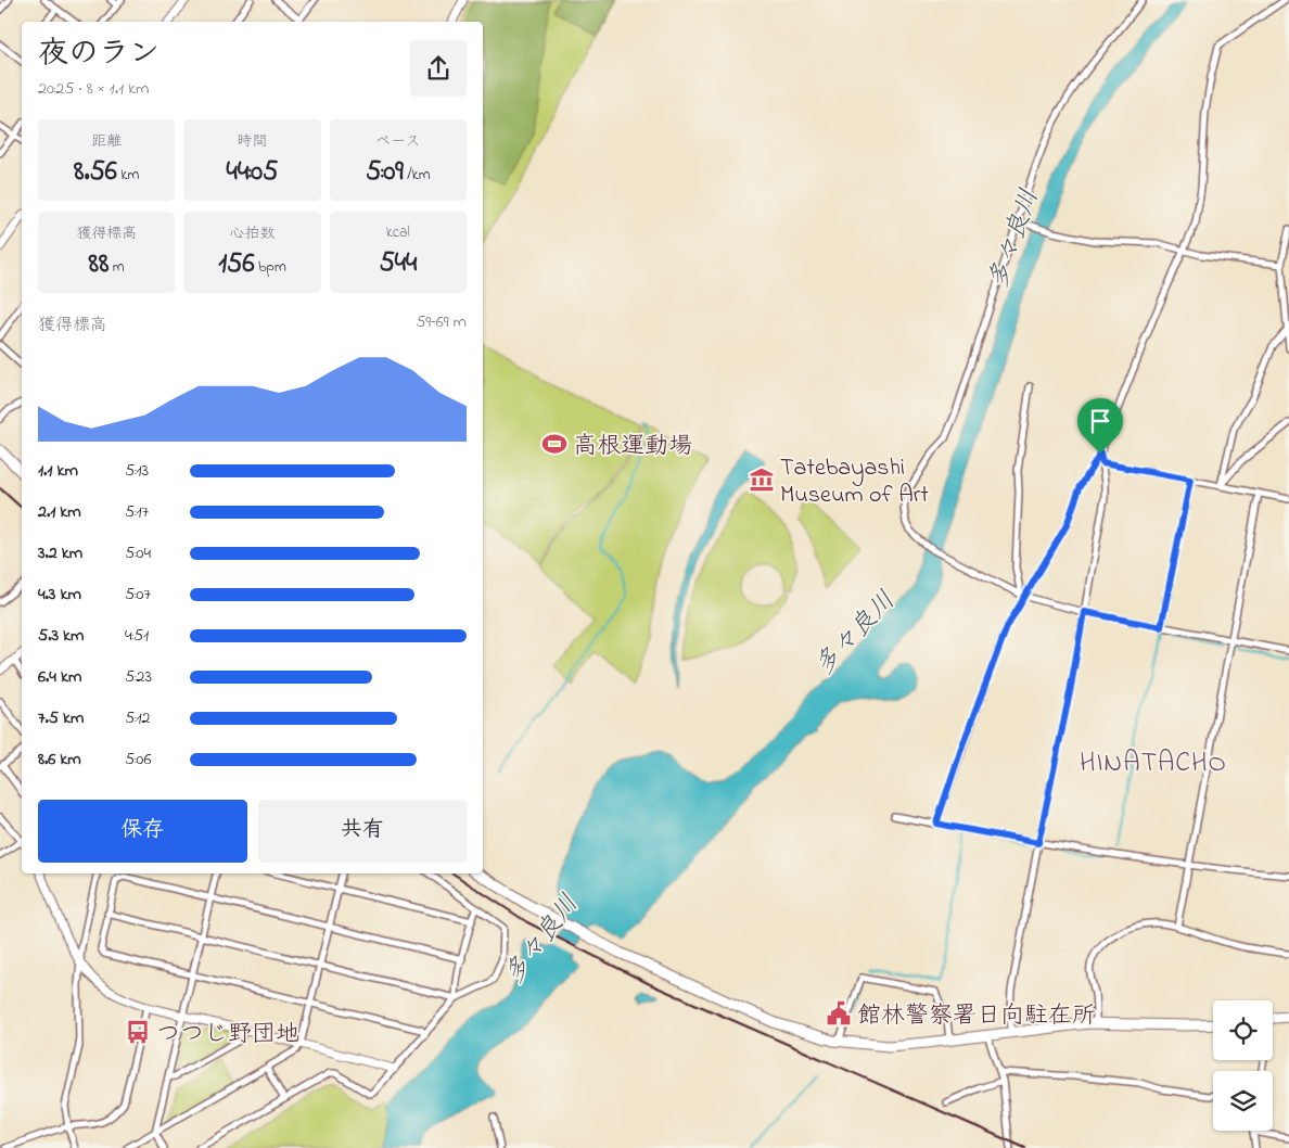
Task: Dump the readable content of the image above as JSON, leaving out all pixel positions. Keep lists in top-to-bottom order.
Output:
{
  "districts": ["HINATACHO"],
  "water": ["多々良川"],
  "places": {
    "sports": ["高根運動場"],
    "museum": ["Tatebayashi Museum of Art"],
    "public building": ["館林警察署日向駐在所"],
    "bus stop": ["つつじ野団地"]
  },
  "page": {
    "heading": ["夜のラン", "20:25 · 8 × 1.1 km"],
    "stats": [
      ["距離", "8.56 km"],
      ["時間", "44:05"],
      ["ペース", "5:09 /km"],
      ["獲得標高", "88 m"],
      ["心拍数", "156 bpm"],
      ["kcal", "544"]
    ],
    "chart": ["獲得標高", "59–69 m"],
    "list": [
      {
        "name": "1.1 km",
        "note": "5:13"
      },
      {
        "name": "2.1 km",
        "note": "5:17"
      },
      {
        "name": "3.2 km",
        "note": "5:04"
      },
      {
        "name": "4.3 km",
        "note": "5:07"
      },
      {
        "name": "5.3 km",
        "note": "4:51"
      },
      {
        "name": "6.4 km",
        "note": "5:23"
      },
      {
        "name": "7.5 km",
        "note": "5:12"
      },
      {
        "name": "8.6 km",
        "note": "5:06"
      }
    ],
    "buttons": ["保存", "共有"]
  }
}
